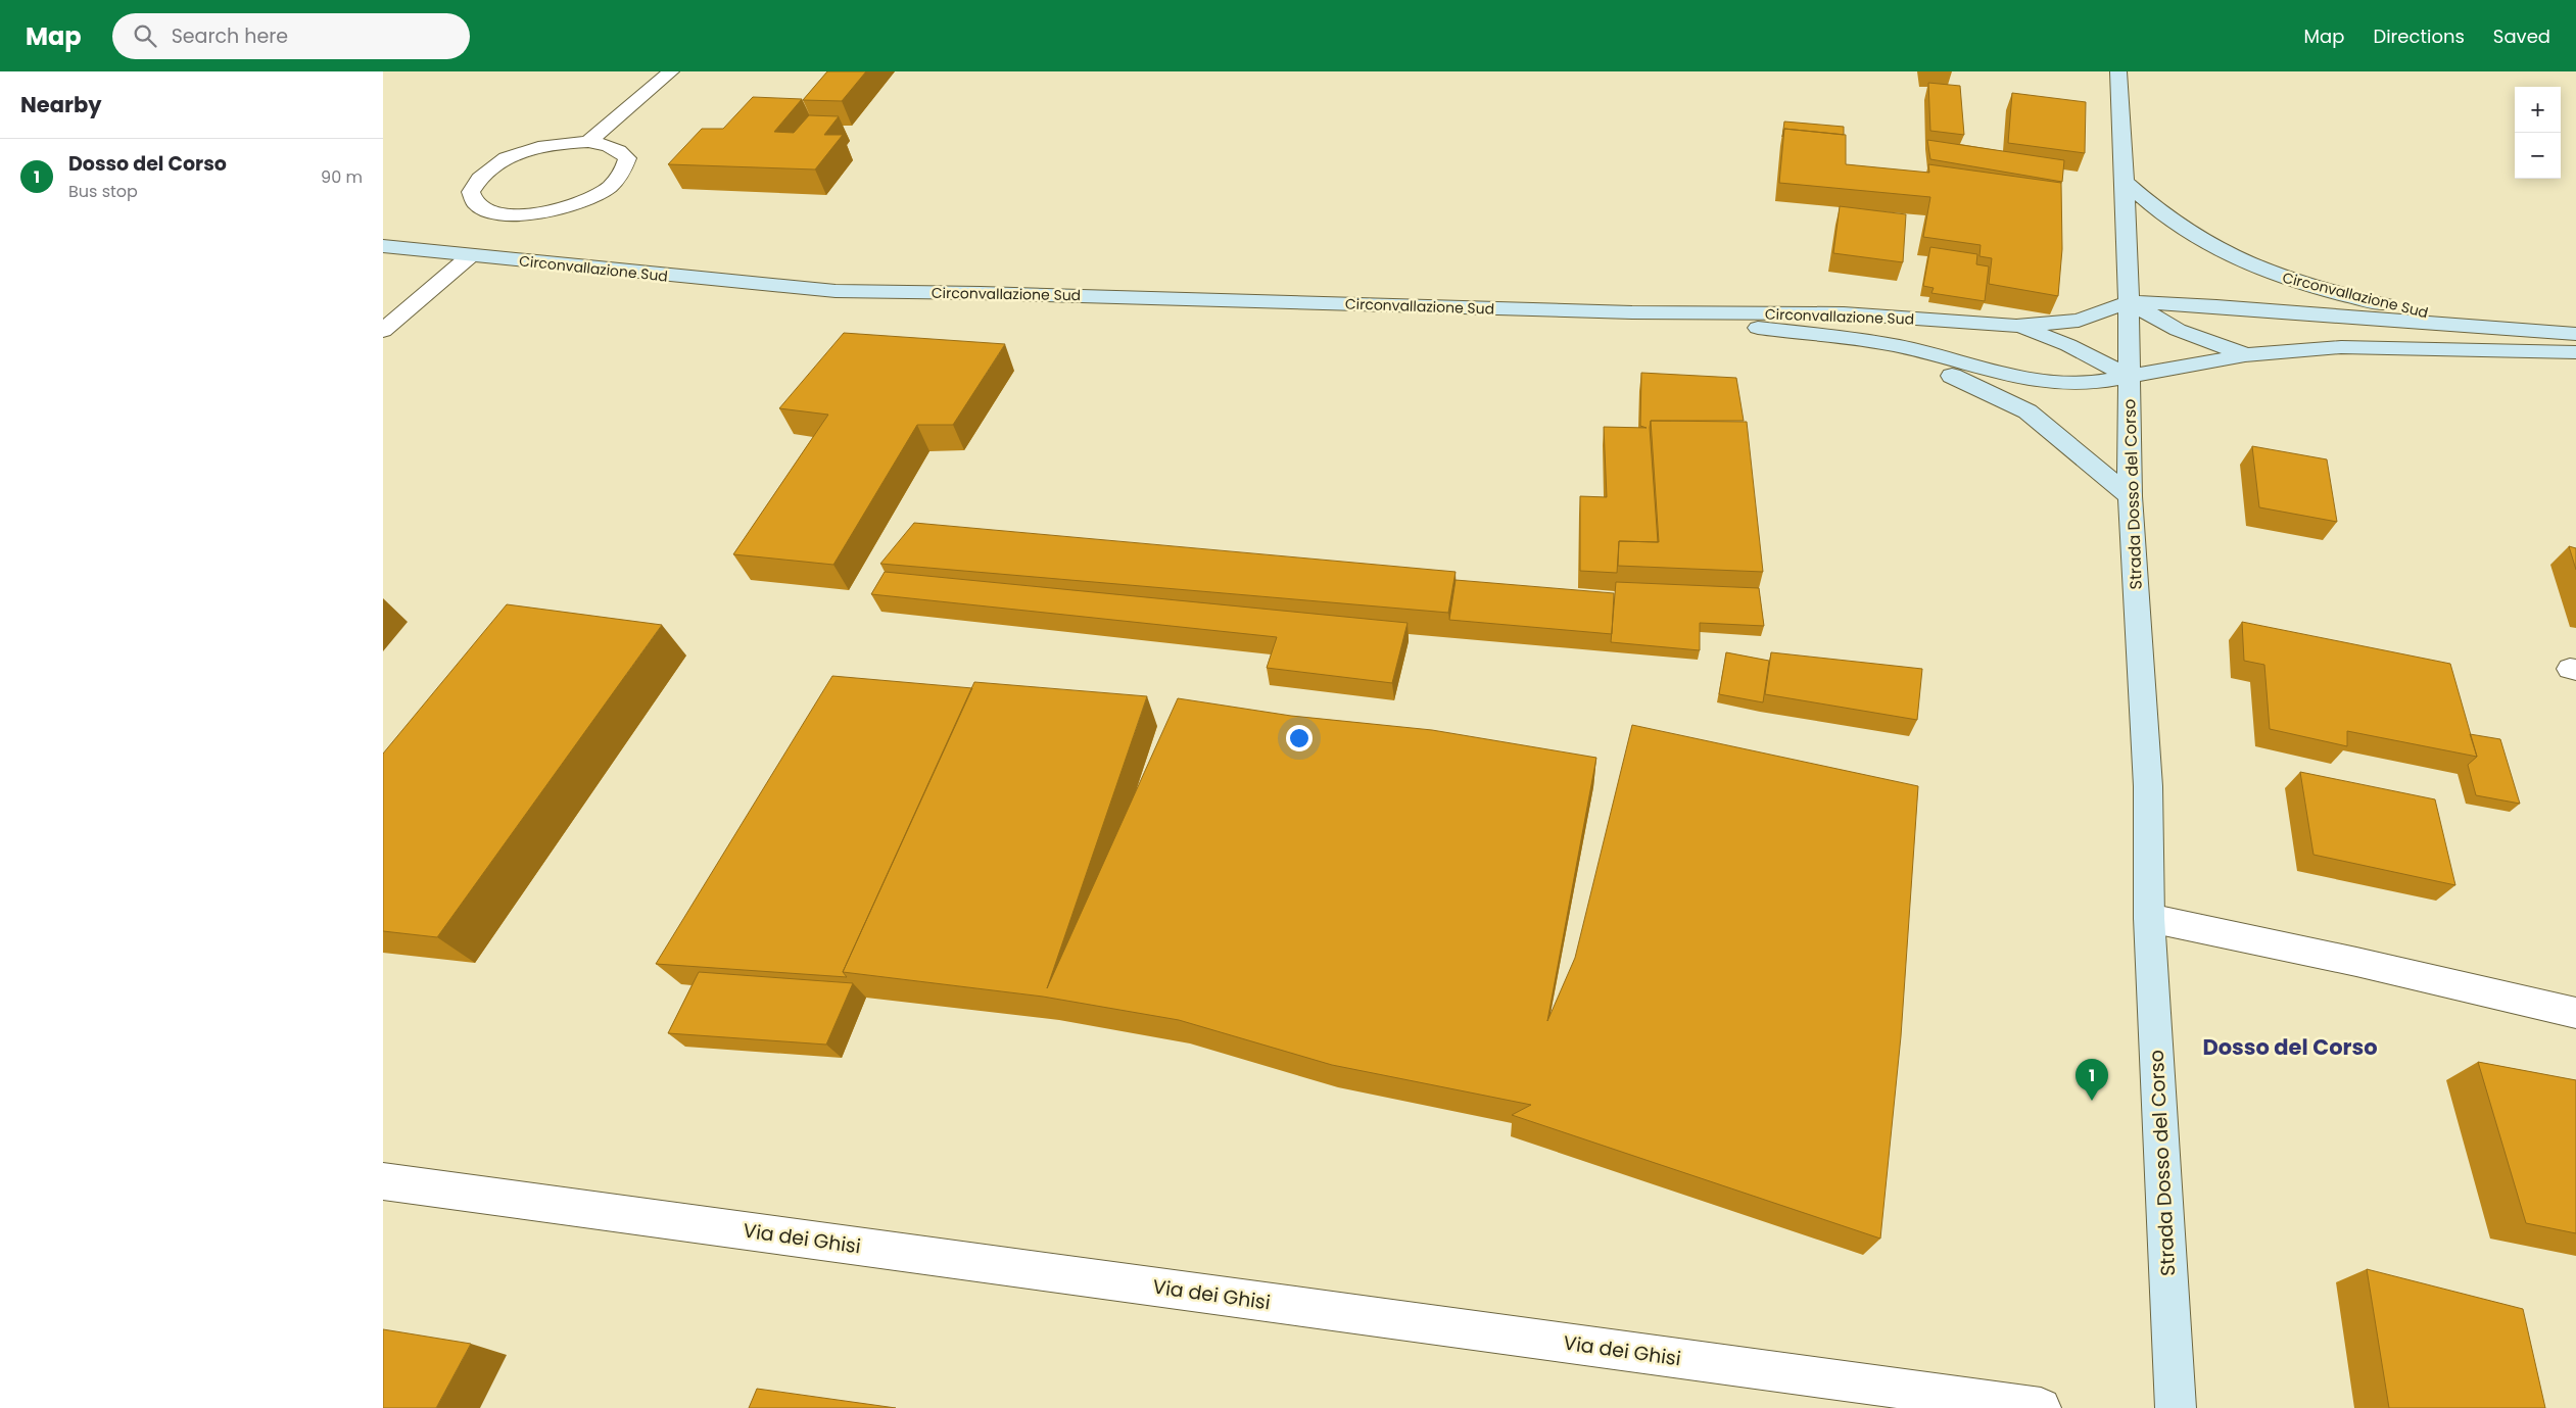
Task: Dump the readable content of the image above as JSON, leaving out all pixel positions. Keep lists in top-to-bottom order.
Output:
{
  "streets": {
    "main road": ["Circonvallazione Sud", "Strada Dosso del Corso"],
    "street": ["Via dei Ghisi"]
  },
  "crossings": [
    ["Circonvallazione Sud", "Strada Dosso del Corso"]
  ],
  "districts": ["Dosso del Corso"],
  "page": {
    "header": "Map",
    "search": "Search here",
    "nav": ["Map", "Directions", "Saved"],
    "heading": "Nearby",
    "map_buttons": ["+", "−"],
    "list": [
      {
        "mark": "1",
        "name": "Dosso del Corso",
        "note": "Bus stop",
        "value": "90 m"
      }
    ],
    "pins": "1"
  }
}
